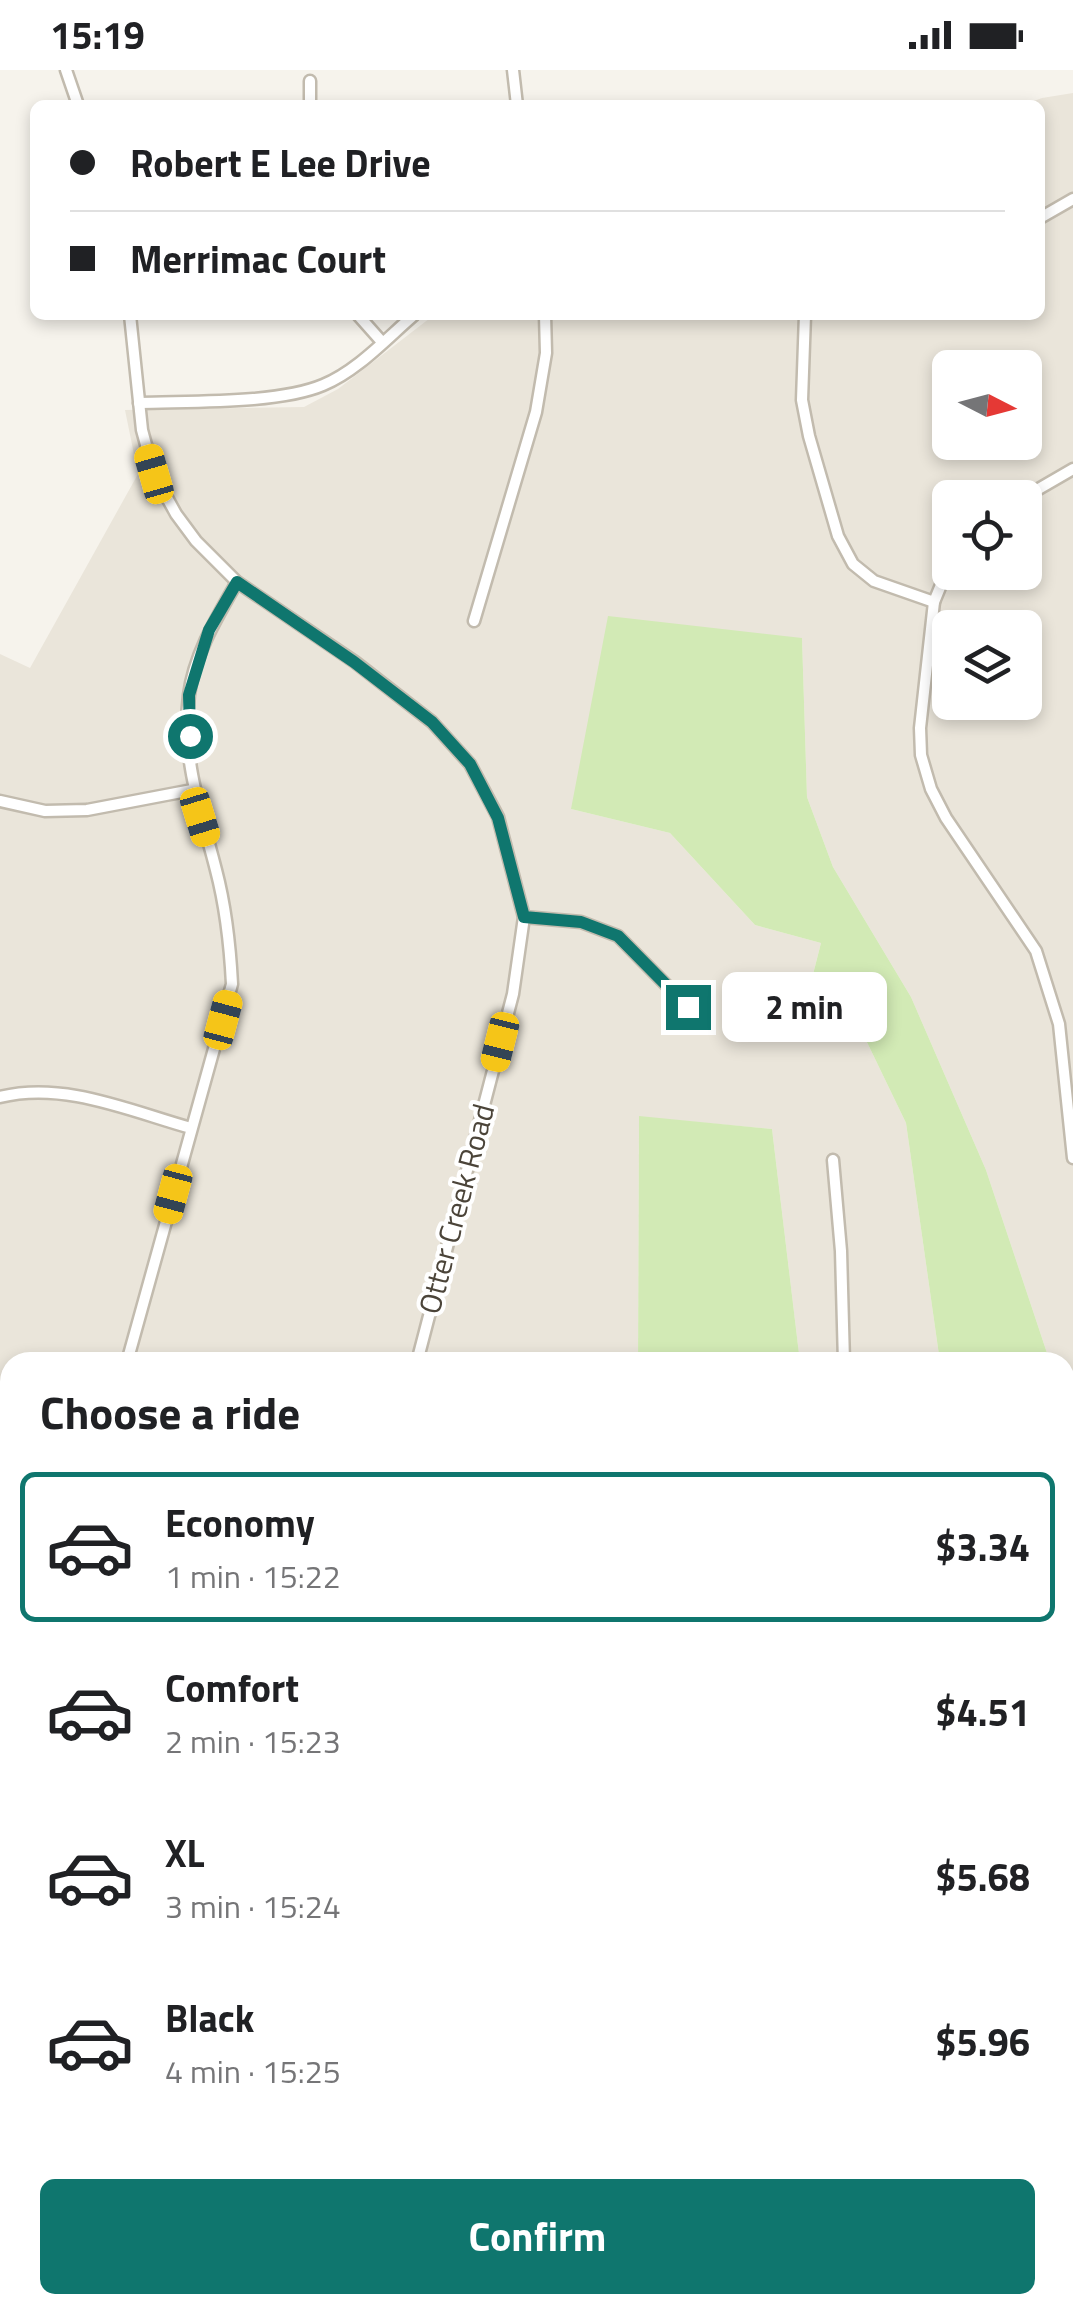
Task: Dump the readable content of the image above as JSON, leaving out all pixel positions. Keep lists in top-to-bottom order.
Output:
{
  "streets": {
    "street": ["Otter Creek Road"]
  },
  "north": "right",
  "page": {
    "status": "15:19",
    "banner": ["Robert E Lee Drive", "Merrimac Court"],
    "bubble": "2 min",
    "heading": "Choose a ride",
    "list": [
      {
        "name": "Economy",
        "note": "1 min · 15:22",
        "value": "$3.34"
      },
      {
        "name": "Comfort",
        "note": "2 min · 15:23",
        "value": "$4.51"
      },
      {
        "name": "XL",
        "note": "3 min · 15:24",
        "value": "$5.68"
      },
      {
        "name": "Black",
        "note": "4 min · 15:25",
        "value": "$5.96"
      }
    ],
    "buttons": "Confirm"
  }
}
